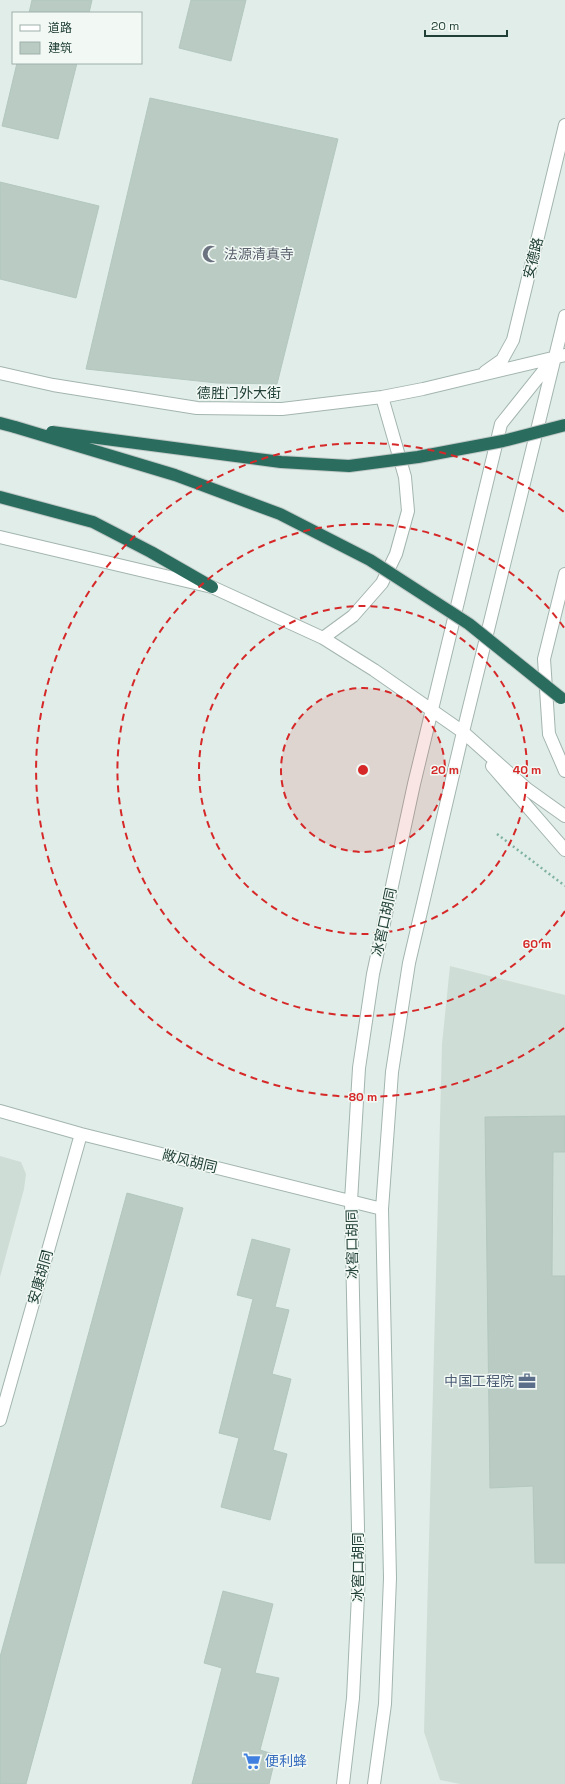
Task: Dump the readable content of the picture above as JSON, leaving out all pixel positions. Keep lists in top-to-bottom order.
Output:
{
  "streets": {
    "street": [
      "安德路",
      "德胜门外大街",
      "冰窖口胡同",
      "敞风胡同",
      "安康胡同"
    ]
  },
  "crossings": [
    ["安德路", "德胜门外大街"],
    ["德胜门外大街", "冰窖口胡同"],
    ["冰窖口胡同", "敞风胡同"],
    ["敞风胡同", "安康胡同"]
  ],
  "places": {
    "mosque": ["法源清真寺"],
    "office": ["中国工程院"],
    "supermarket": ["便利蜂"]
  },
  "legend": ["道路", "建筑"],
  "scale_bar": "20 m",
  "rings": [
    "20 m",
    "40 m",
    "60 m",
    "80 m"
  ]
}
